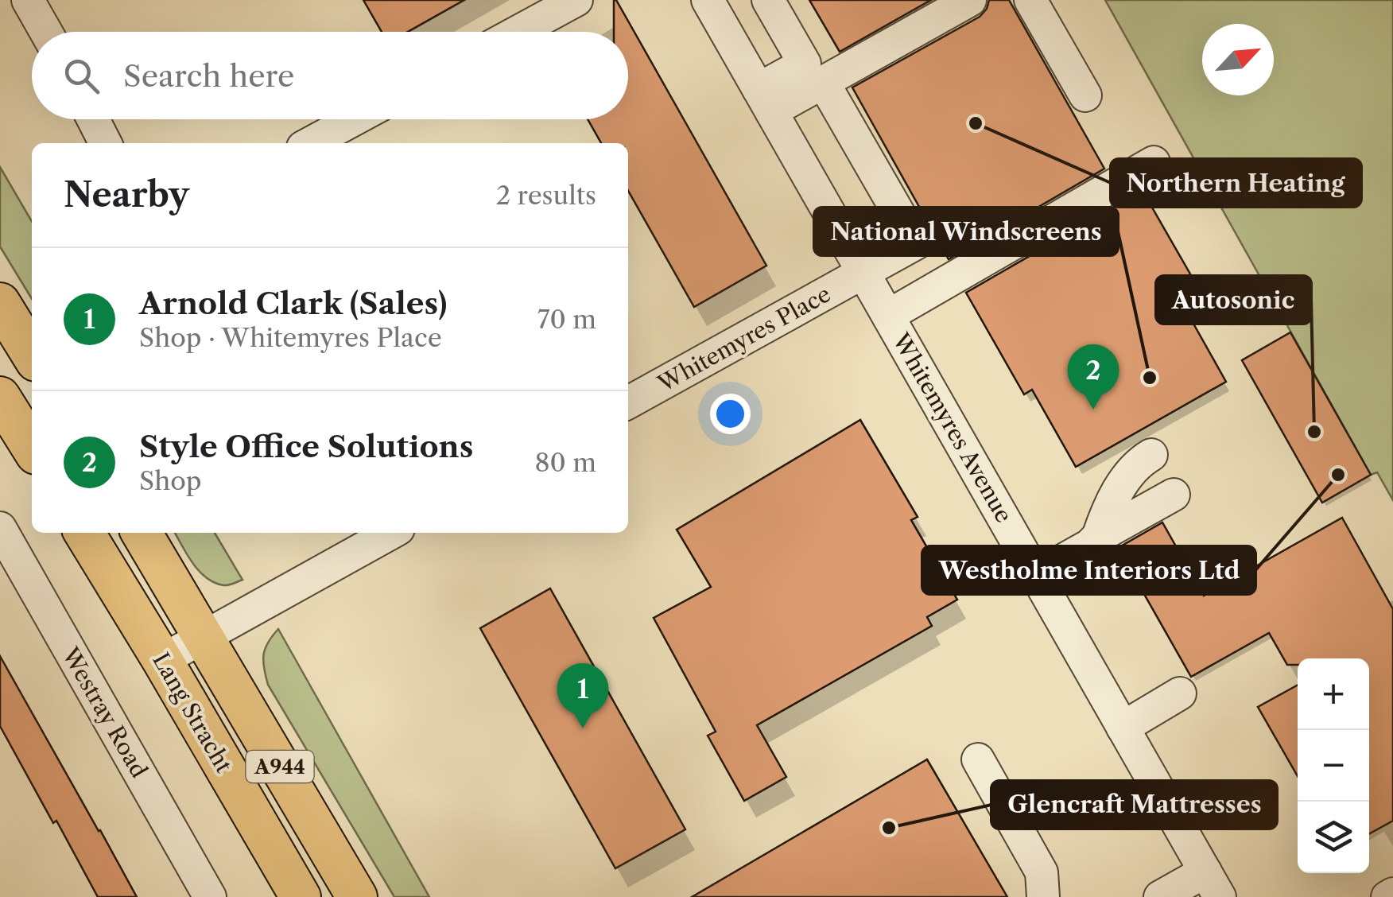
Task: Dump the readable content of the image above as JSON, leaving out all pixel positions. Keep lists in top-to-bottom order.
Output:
{
  "streets": {
    "main road": ["Lang Stracht", "A944"],
    "street": ["Whitemyres Place", "Whitemyres Avenue", "Westray Road"]
  },
  "crossings": [
    ["Whitemyres Place", "Whitemyres Avenue"]
  ],
  "places": [
    "Northern Heating",
    "National Windscreens",
    "Autosonic",
    "Westholme Interiors Ltd",
    "Glencraft Mattresses"
  ],
  "north": "top right",
  "page": {
    "search": "Search here",
    "heading": ["Nearby", "2 results"],
    "list": [
      {
        "mark": "1",
        "name": "Arnold Clark (Sales)",
        "note": "Shop · Whitemyres Place",
        "value": "70 m"
      },
      {
        "mark": "2",
        "name": "Style Office Solutions",
        "note": "Shop",
        "value": "80 m"
      }
    ],
    "pins": ["2", "1"],
    "map_buttons": ["+", "−"]
  }
}
